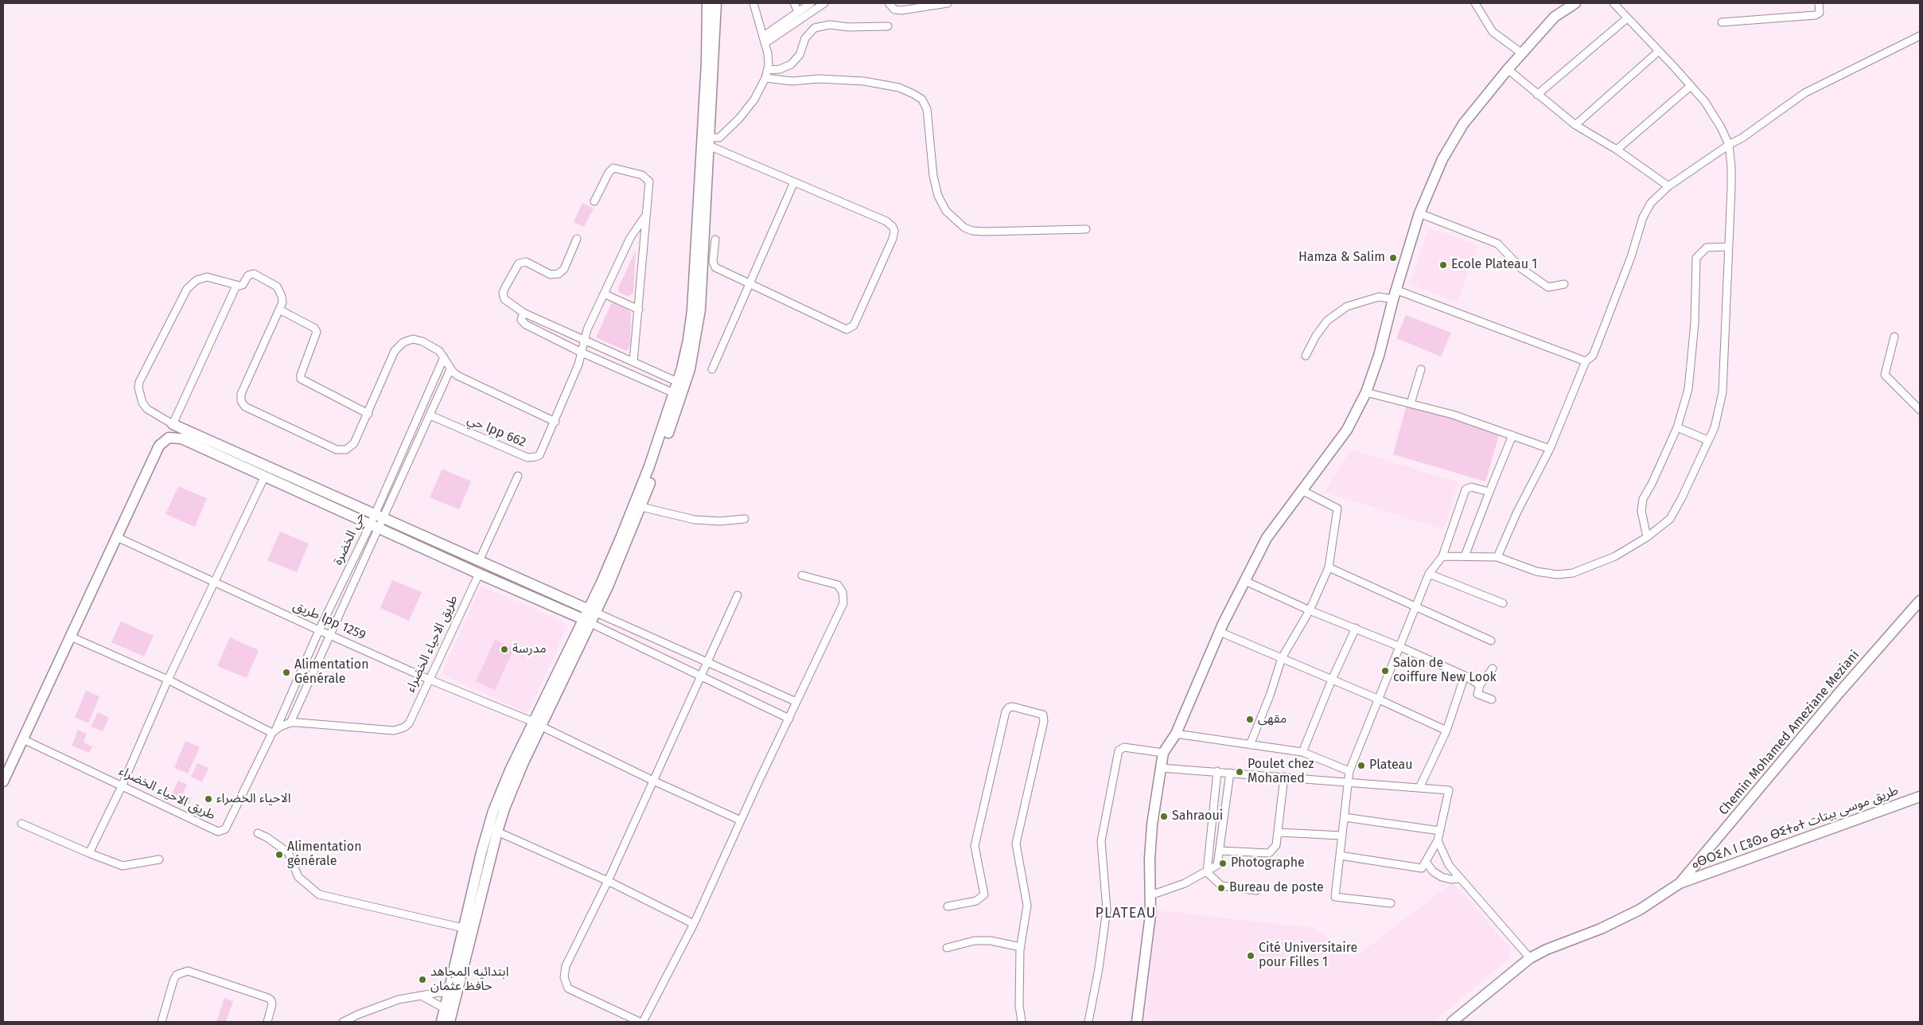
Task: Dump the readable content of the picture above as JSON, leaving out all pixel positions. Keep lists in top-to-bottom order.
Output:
{
  "streets": {
    "street": [
      "حي lpp 662",
      "حي الخضرة",
      "طريق lpp 1259",
      "طريق الاحياء الخضراء",
      "Chemin Mohamed Ameziane Meziani",
      "ⴰⴱⵔⵉⴷ ⵏ ⵎⵓⵙⴰ ⴱⵉⵜⴰⵜ طريق موسى بيتات"
    ]
  },
  "crossings": [
    ["حي الخضرة", "طريق lpp 1259"],
    ["حي الخضرة", "طريق الاحياء الخضراء"],
    ["طريق lpp 1259", "طريق الاحياء الخضراء"],
    ["Chemin Mohamed Ameziane Meziani", "ⴰⴱⵔⵉⴷ ⵏ ⵎⵓⵙⴰ ⴱⵉⵜⴰⵜ طريق موسى بيتات"]
  ],
  "districts": ["PLATEAU"],
  "places": [
    "Hamza & Salim",
    "Ecole Plateau 1",
    "مدرسة",
    "Salon de coiffure New Look",
    "Alimentation Générale",
    "مقهى",
    "Plateau",
    "Poulet chez Mohamed",
    "الاحياء الخضراء",
    "Sahraoui",
    "Alimentation générale",
    "Photographe",
    "Bureau de poste",
    "Cité Universitaire pour Filles 1",
    "ابتدائيه المجاهد حافظ عثمان"
  ]
}
